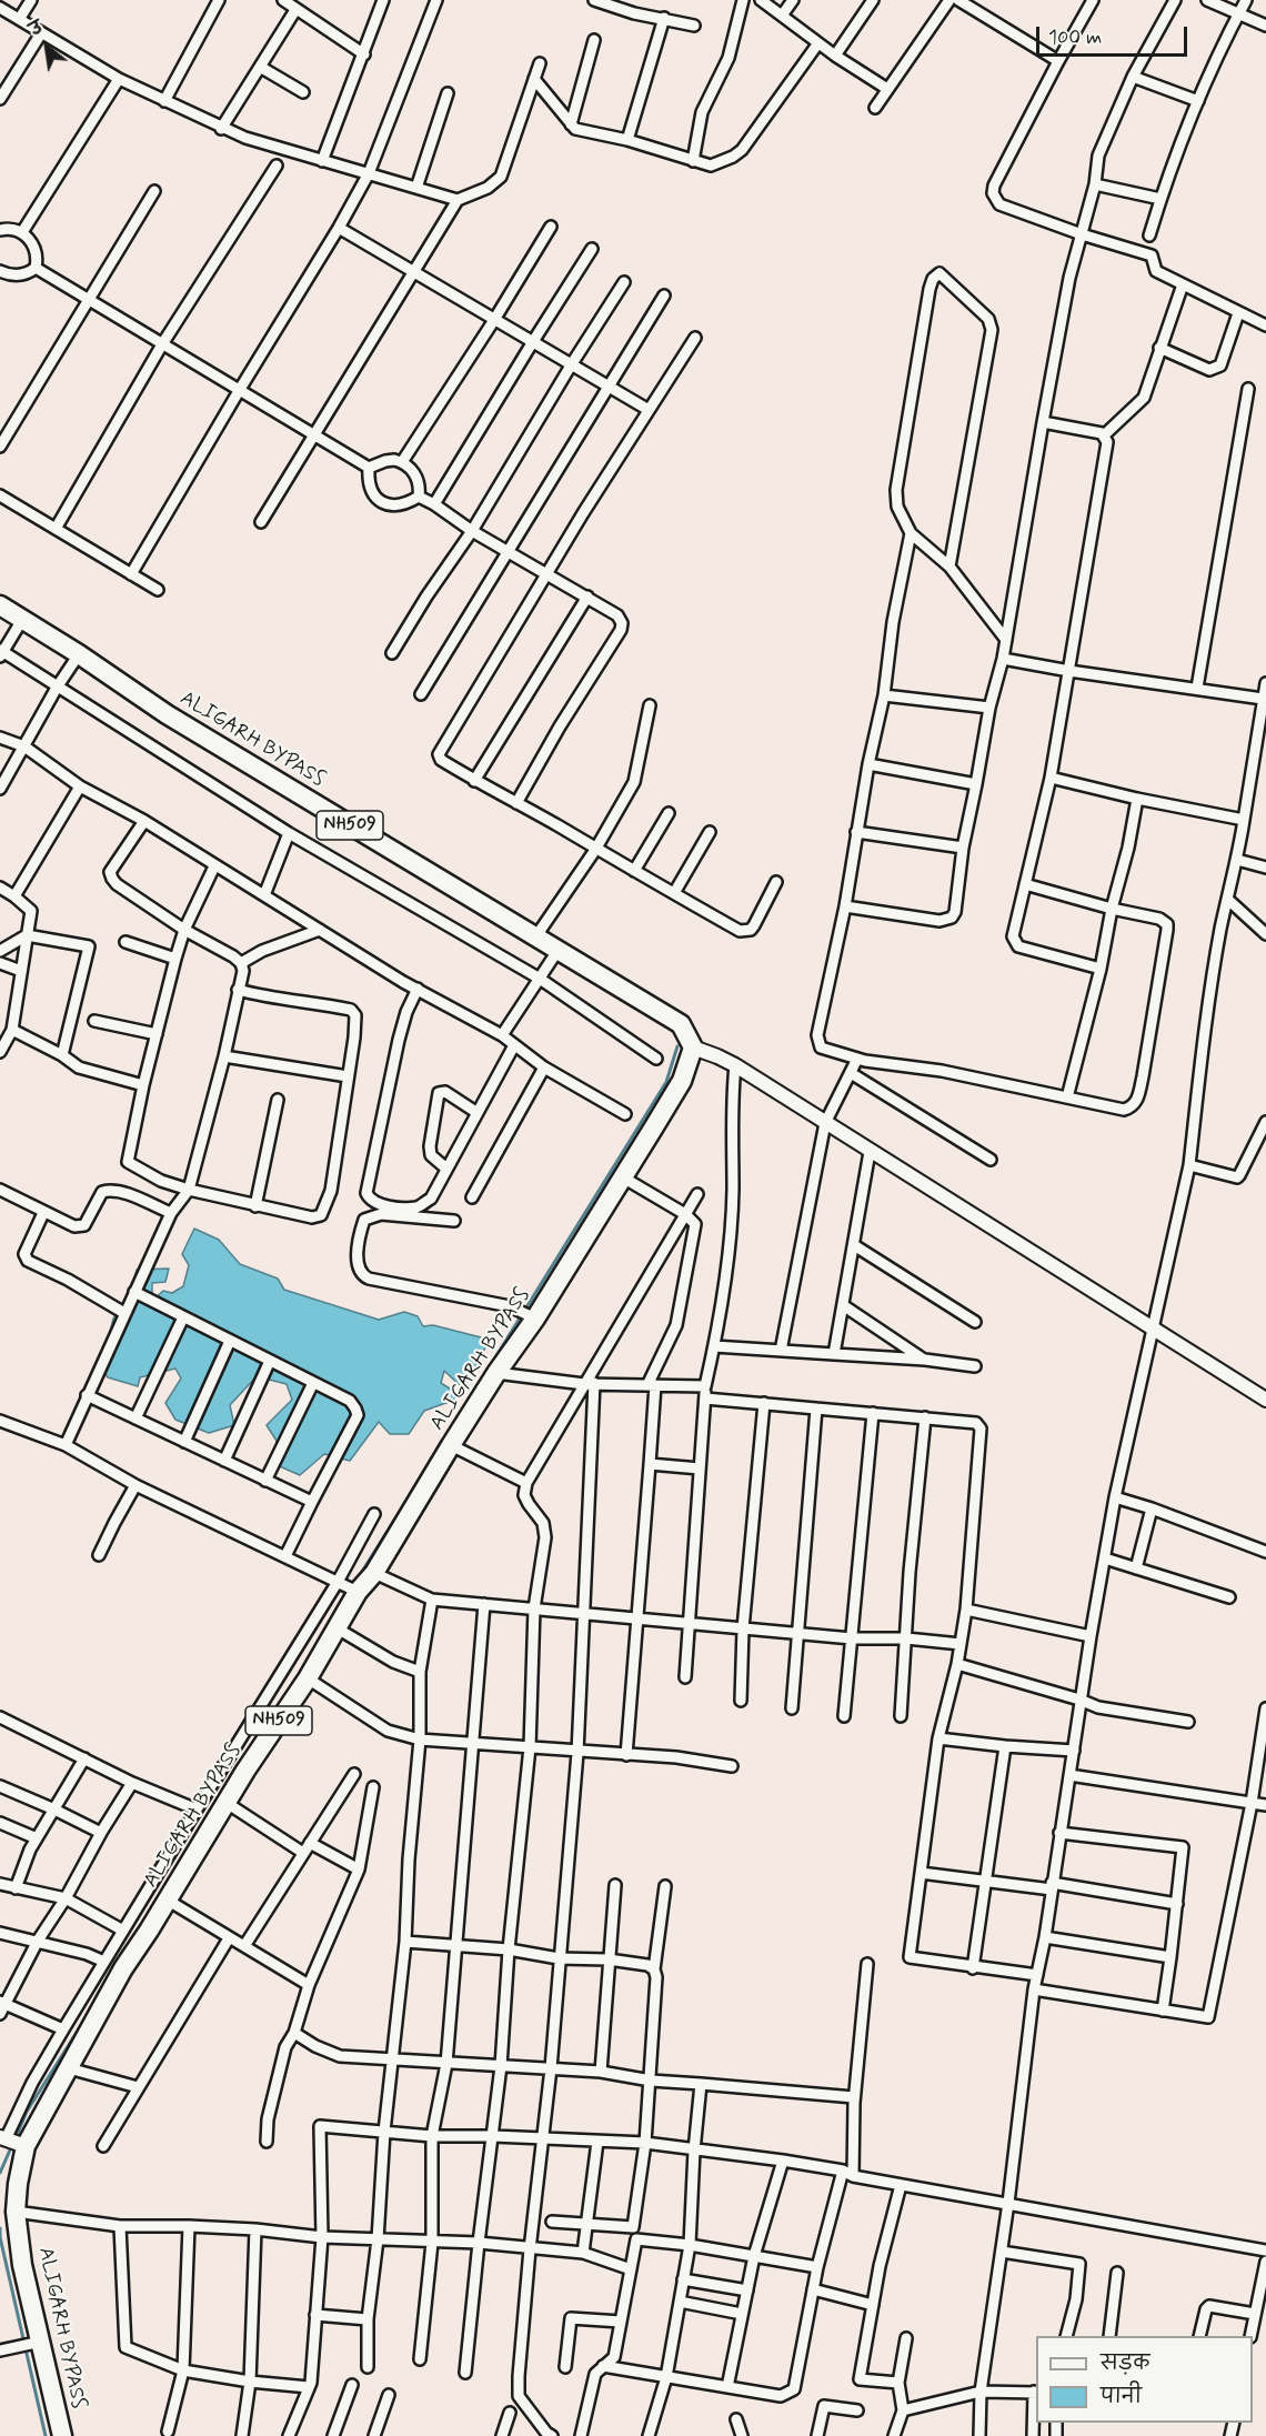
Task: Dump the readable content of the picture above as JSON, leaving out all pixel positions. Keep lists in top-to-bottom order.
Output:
{
  "streets": {
    "highway": ["ALIGARH BYPASS", "NH509"]
  },
  "legend": ["सड़क", "पानी"],
  "scale_bar": "100 m",
  "north": "top left"
}
